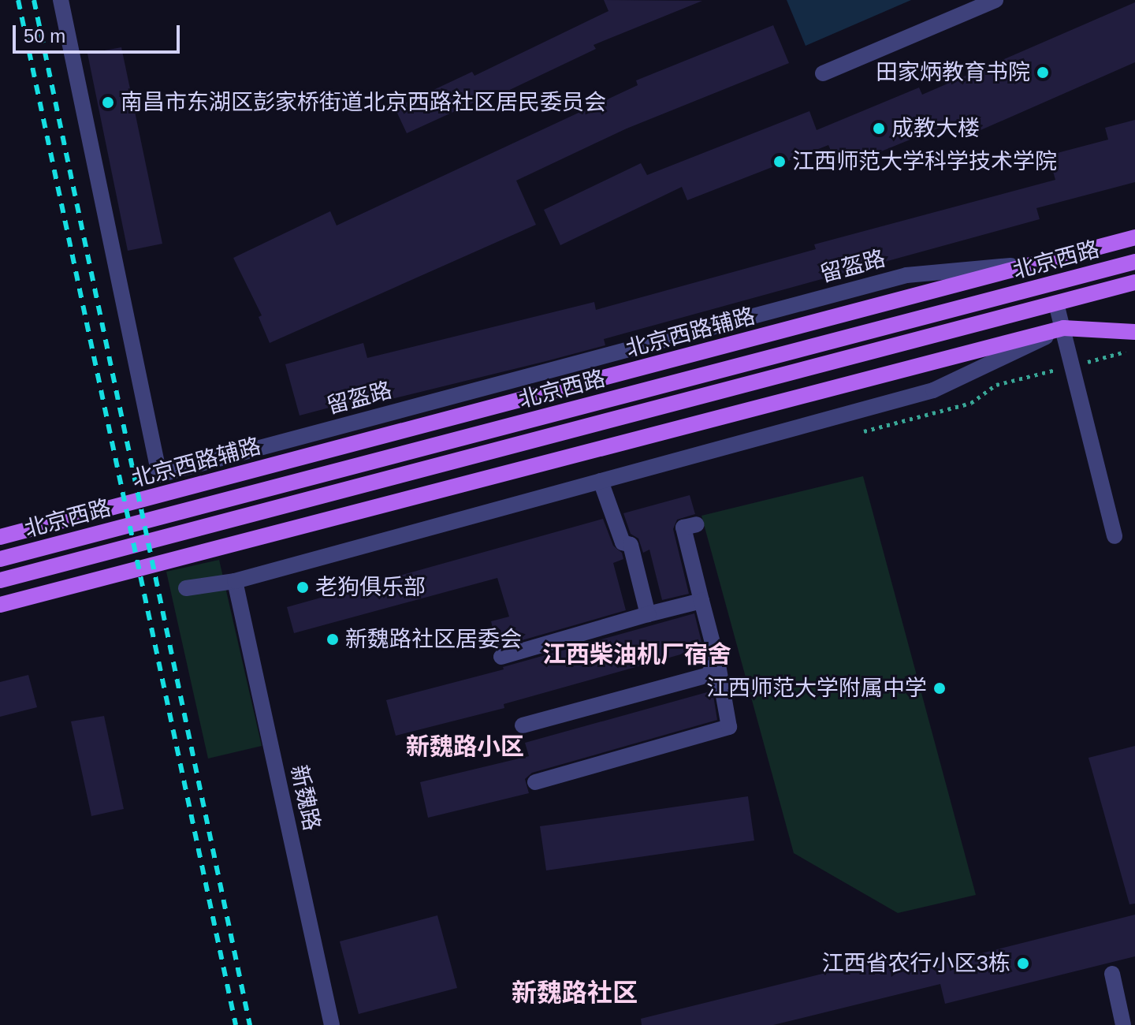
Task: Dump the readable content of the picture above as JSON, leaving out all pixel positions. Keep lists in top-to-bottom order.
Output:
{
  "streets": {
    "main road": ["北京西路", "北京西路辅路"],
    "street": ["留盔路", "新魏路"]
  },
  "crossings": [
    ["留盔路", "北京西路辅路"]
  ],
  "districts": ["江西柴油机厂宿舍", "新魏路小区", "新魏路社区"],
  "places": [
    "田家炳教育书院",
    "南昌市东湖区彭家桥街道北京西路社区居民委员会",
    "成教大楼",
    "江西师范大学科学技术学院",
    "老狗俱乐部",
    "新魏路社区居委会",
    "江西师范大学附属中学",
    "江西省农行小区3栋"
  ],
  "scale_bar": "50 m"
}
